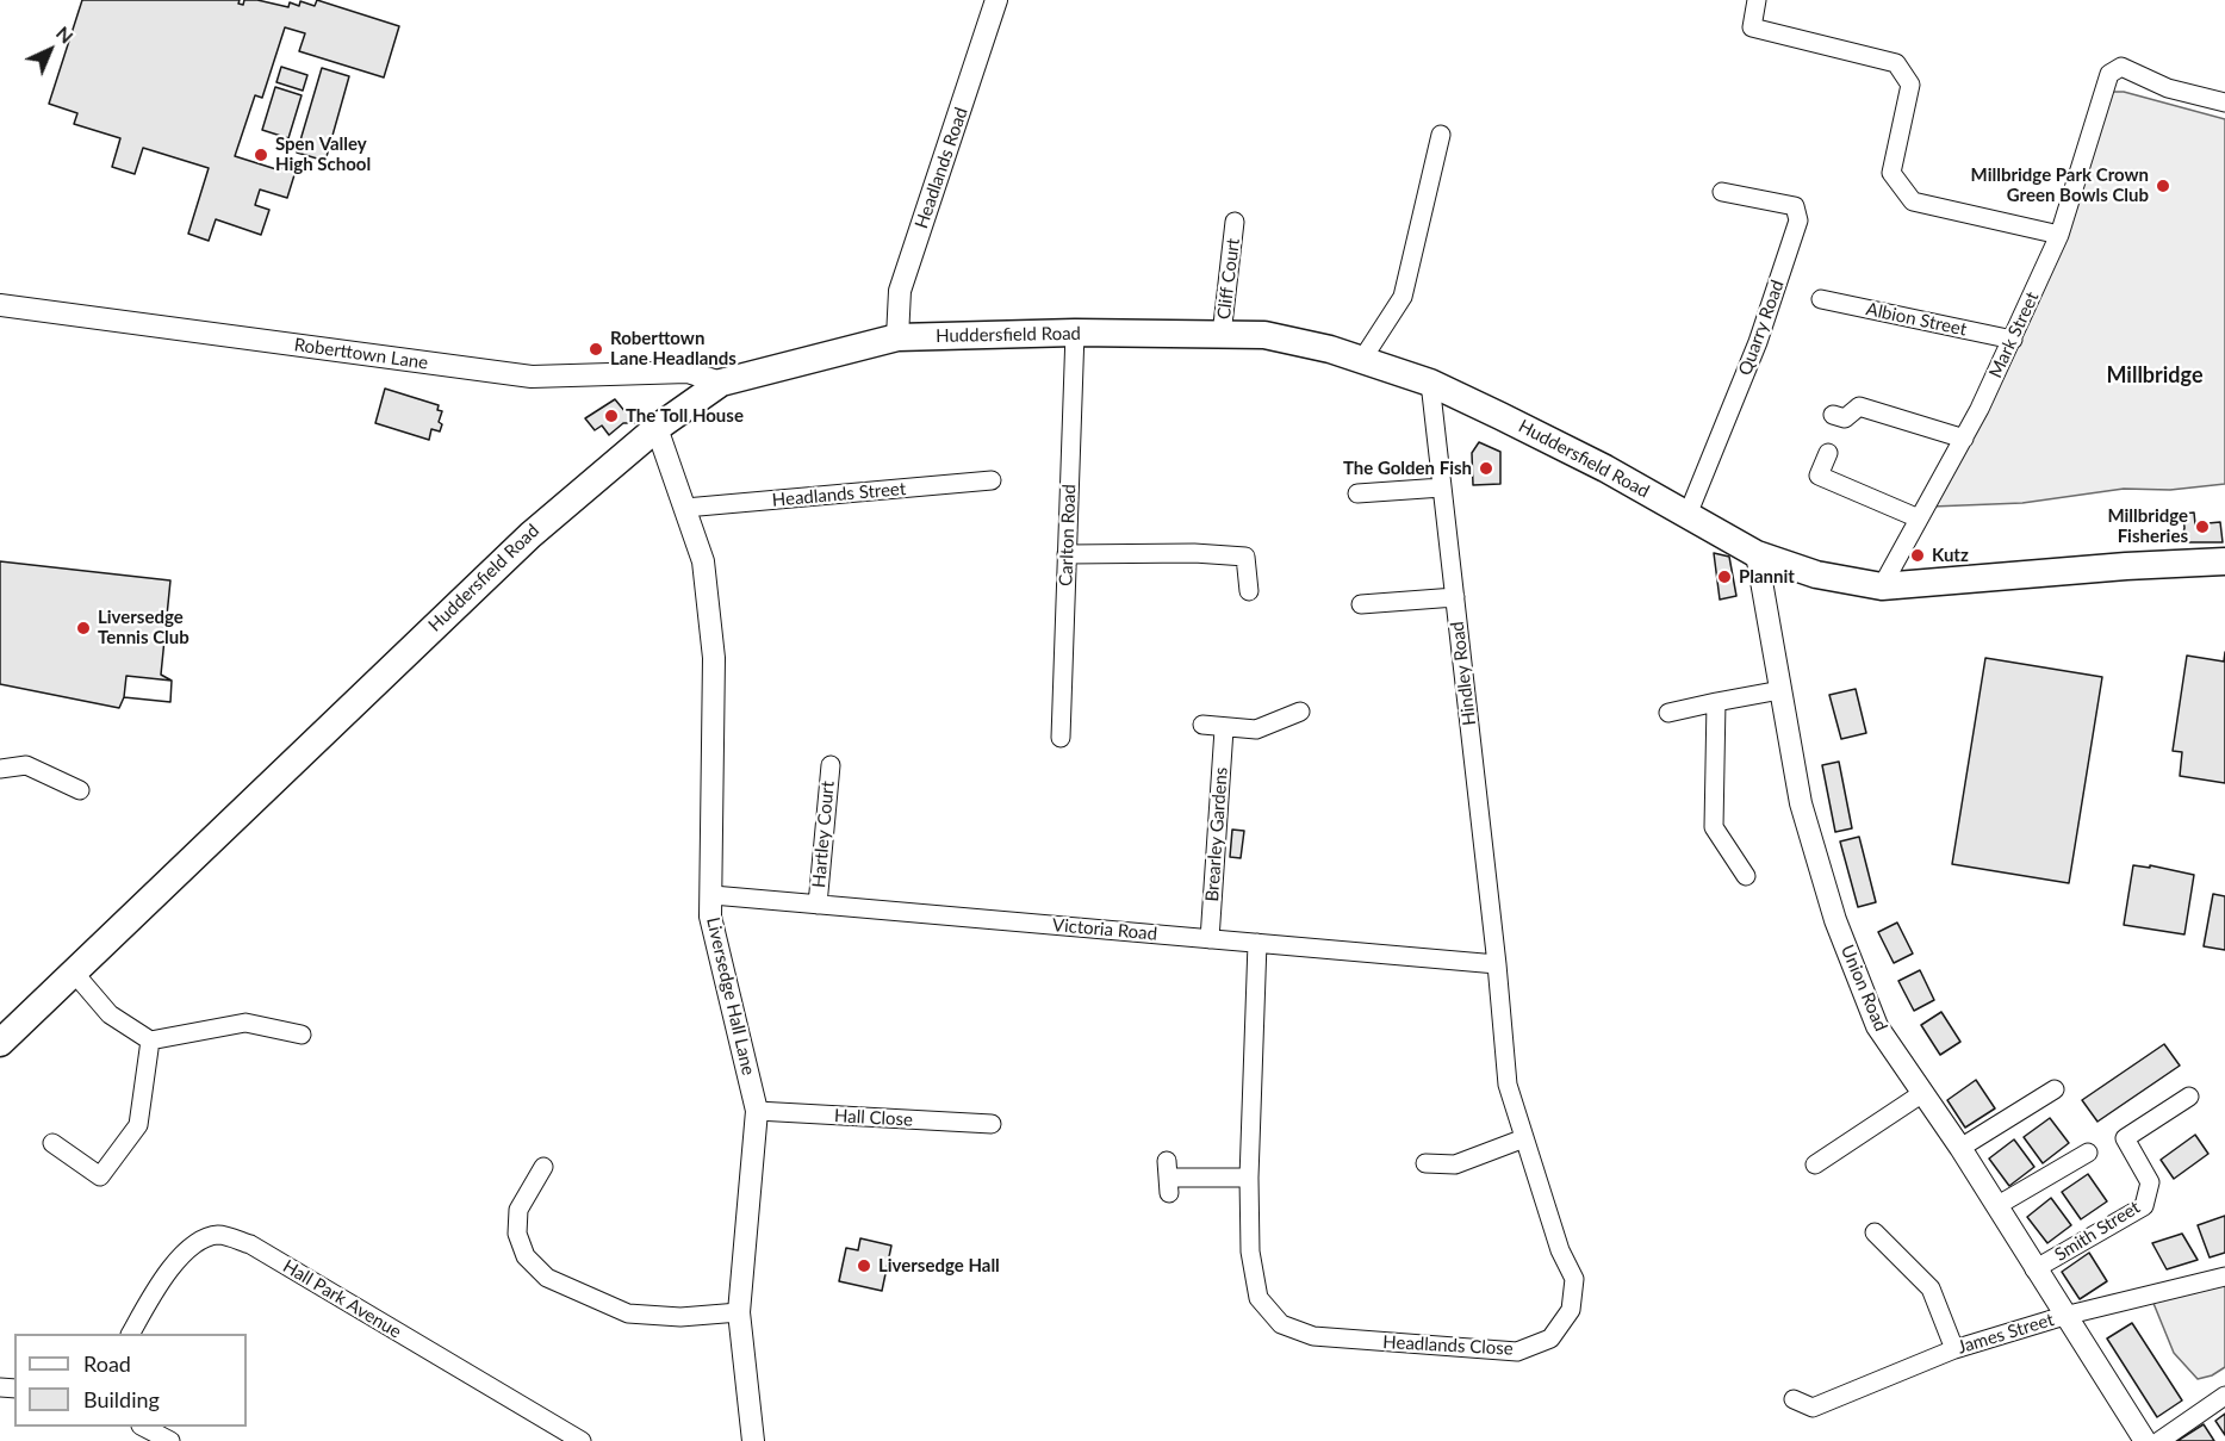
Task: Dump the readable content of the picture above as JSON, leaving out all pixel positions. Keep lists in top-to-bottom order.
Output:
{
  "streets": {
    "main road": ["Huddersfield Road"],
    "street": [
      "Headlands Road",
      "Cliff Court",
      "Albion Street",
      "Quarry Road",
      "Mark Street",
      "Roberttown Lane",
      "Headlands Street",
      "Carlton Road",
      "Hindley Road",
      "Hartley Court",
      "Brearley Gardens",
      "Victoria Road",
      "Union Road",
      "Liversedge Hall Lane",
      "Hall Close",
      "Smith Street",
      "Hall Park Avenue",
      "James Street",
      "Headlands Close"
    ]
  },
  "crossings": [
    ["Headlands Road", "Huddersfield Road"],
    ["Cliff Court", "Huddersfield Road"],
    ["Albion Street", "Mark Street"],
    ["Quarry Road", "Huddersfield Road"],
    ["Huddersfield Road", "Mark Street"],
    ["Huddersfield Road", "Roberttown Lane"],
    ["Huddersfield Road", "Carlton Road"],
    ["Huddersfield Road", "Hindley Road"],
    ["Huddersfield Road", "Union Road"],
    ["Huddersfield Road", "Liversedge Hall Lane"],
    ["Headlands Street", "Liversedge Hall Lane"],
    ["Hindley Road", "Victoria Road"],
    ["Hindley Road", "Headlands Close"],
    ["Hartley Court", "Victoria Road"],
    ["Brearley Gardens", "Victoria Road"],
    ["Victoria Road", "Liversedge Hall Lane"],
    ["Victoria Road", "Headlands Close"],
    ["Union Road", "Smith Street"],
    ["Union Road", "James Street"],
    ["Liversedge Hall Lane", "Hall Close"]
  ],
  "districts": ["Millbridge"],
  "places": [
    "Spen Valley High School",
    "Millbridge Park Crown Green Bowls Club",
    "Roberttown Lane Headlands",
    "The Toll House",
    "The Golden Fish",
    "Millbridge Fisheries",
    "Kutz",
    "Plannit",
    "Liversedge Tennis Club",
    "Liversedge Hall"
  ],
  "legend": ["Road", "Building"],
  "north": "top right"
}
